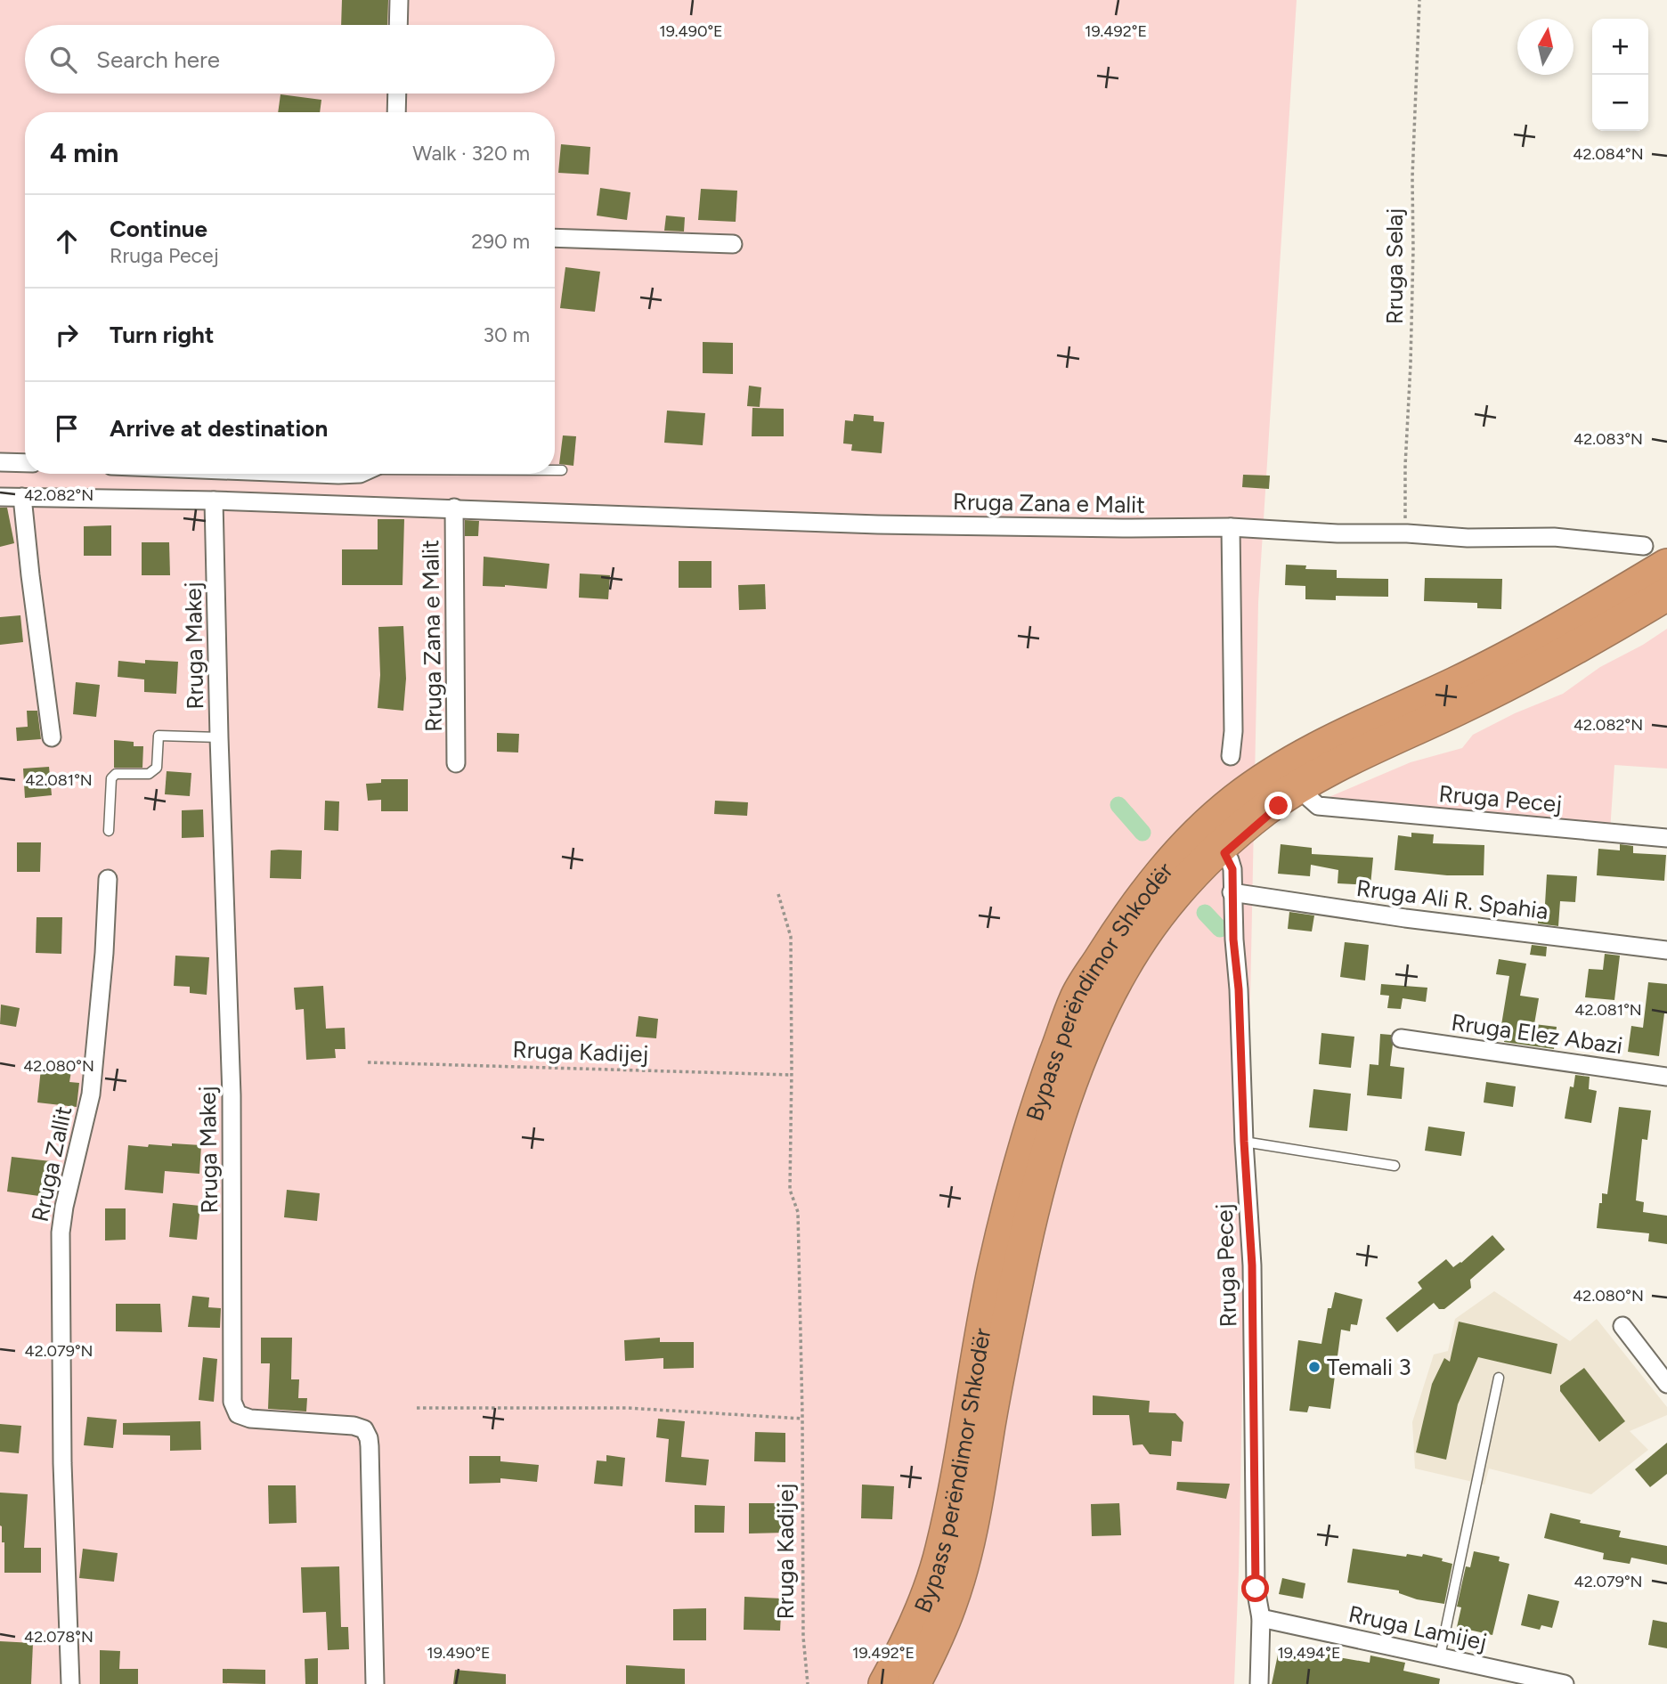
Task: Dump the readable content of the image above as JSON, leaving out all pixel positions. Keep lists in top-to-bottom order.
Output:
{
  "streets": {
    "highway": ["Bypass perëndimor Shkodër"],
    "street": [
      "Rruga Zana e Malit",
      "Rruga Makej",
      "Rruga Pecej",
      "Rruga Ali R. Spahia",
      "Rruga Elez Abazi",
      "Rruga Zallit",
      "Rruga Lamijej"
    ],
    "path": ["Rruga Selaj", "Rruga Kadijej"]
  },
  "crossings": [
    ["Rruga Selaj", "Rruga Zana e Malit"],
    ["Rruga Zana e Malit", "Rruga Makej"],
    ["Rruga Zana e Malit", "Bypass perëndimor Shkodër"],
    ["Rruga Pecej", "Rruga Ali R. Spahia"],
    ["Rruga Pecej", "Bypass perëndimor Shkodër"],
    ["Rruga Pecej", "Rruga Lamijej"]
  ],
  "places": ["Temali 3"],
  "north": "top",
  "page": {
    "map_buttons": ["+", "−"],
    "search": "Search here",
    "heading": ["4 min", "Walk · 320 m"],
    "list": [
      ["Continue", "Rruga Pecej", "290 m"],
      ["Turn right", "30 m"],
      "Arrive at destination"
    ]
  },
  "coordinates": [
    "19.490°E",
    "19.492°E",
    "42.084°N",
    "42.083°N",
    "42.082°N",
    "42.081°N",
    "42.080°N",
    "42.079°N",
    "42.078°N",
    "19.494°E"
  ]
}
